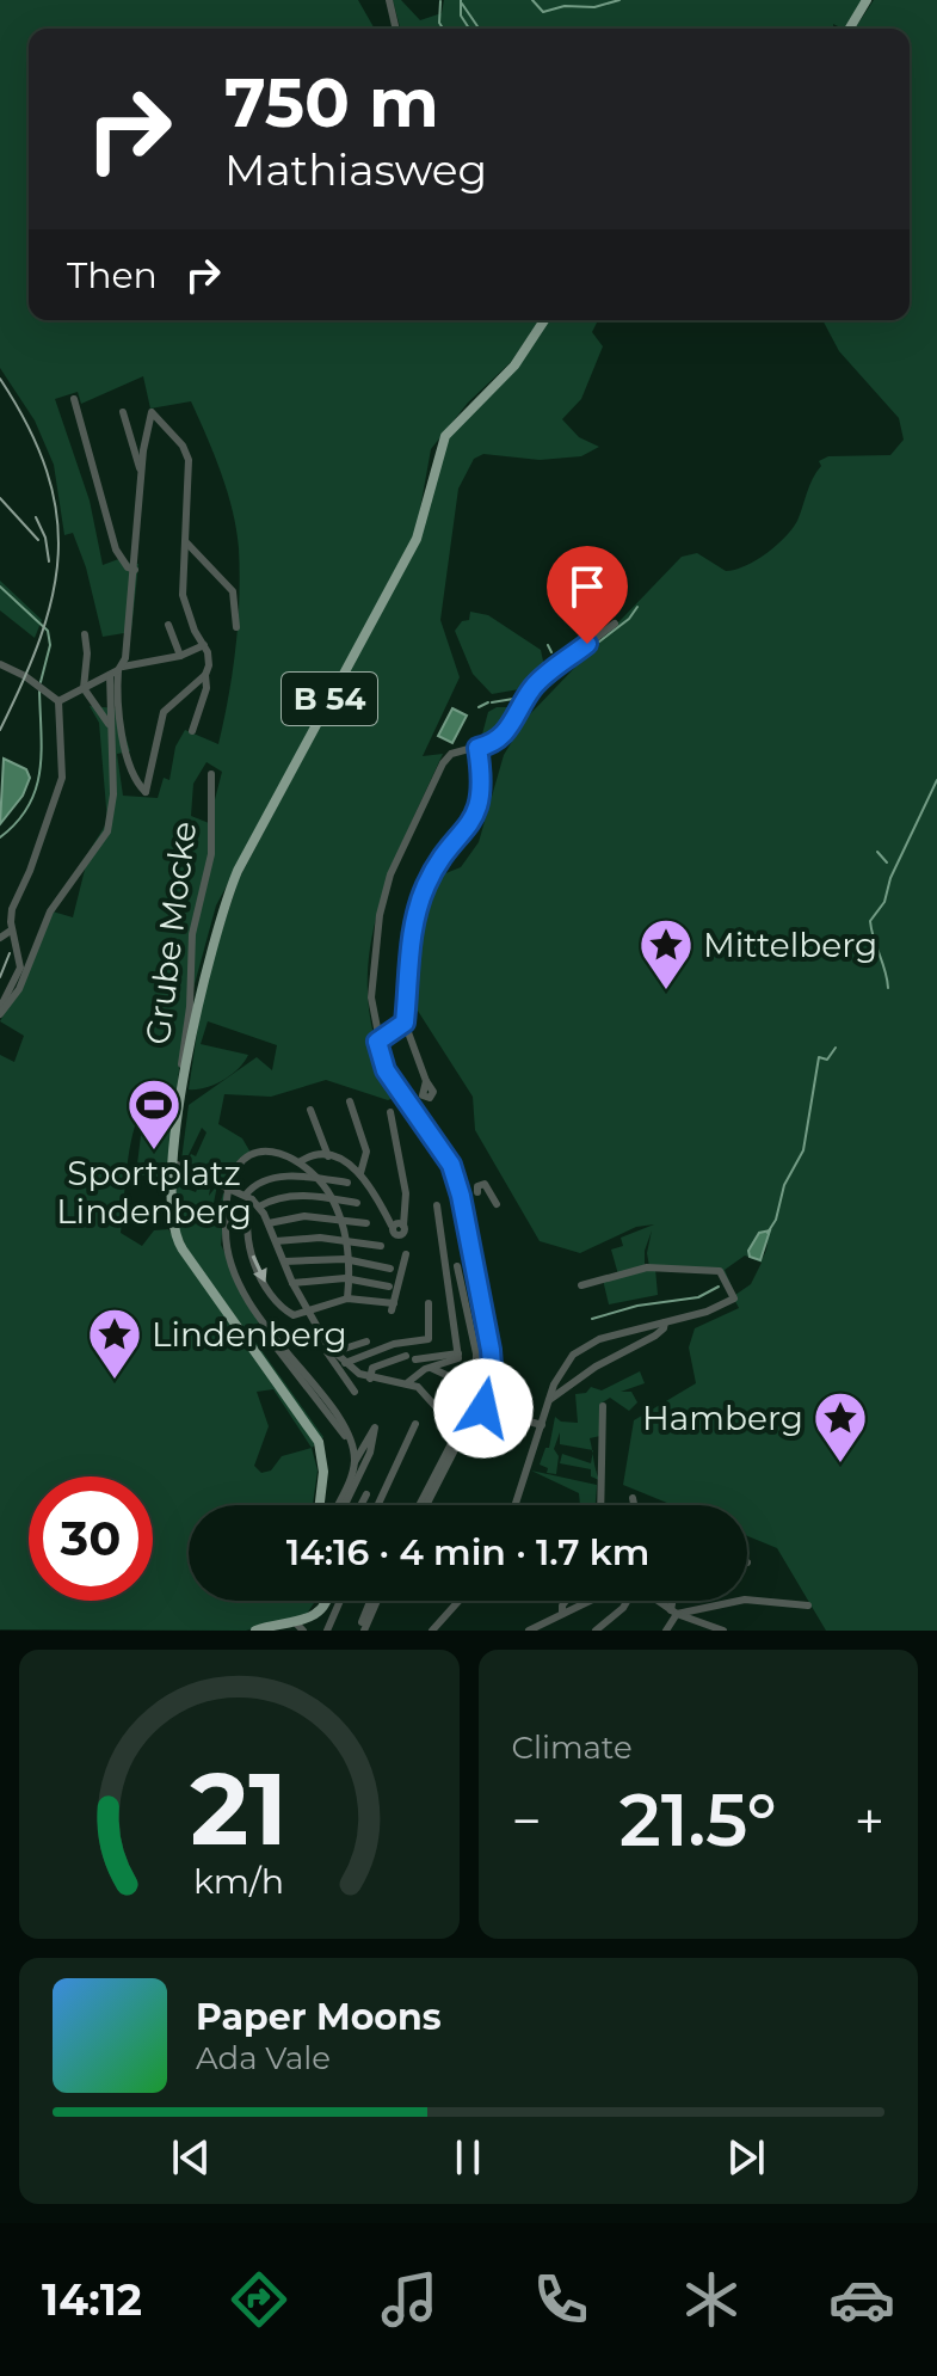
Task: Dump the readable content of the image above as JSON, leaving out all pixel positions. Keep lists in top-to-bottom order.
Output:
{
  "streets": {
    "main road": ["B 54"],
    "street": ["Grube Mocke"]
  },
  "crossings": [
    ["B 54", "Grube Mocke"]
  ],
  "places": {
    "place": ["Mittelberg", "Lindenberg", "Hamberg"],
    "sports": ["Sportplatz Lindenberg"]
  },
  "page": {
    "turn": ["750 m", "Mathiasweg"],
    "then": "Then",
    "limit": "30",
    "trip": "14:16 · 4 min · 1.7 km",
    "tile": "Climate",
    "heat": ["−", "21.5°", "+"],
    "song": ["Paper Moons", "Ada Vale"],
    "tabs": "14:12",
    "gauge": ["21", "km/h"]
  }
}
